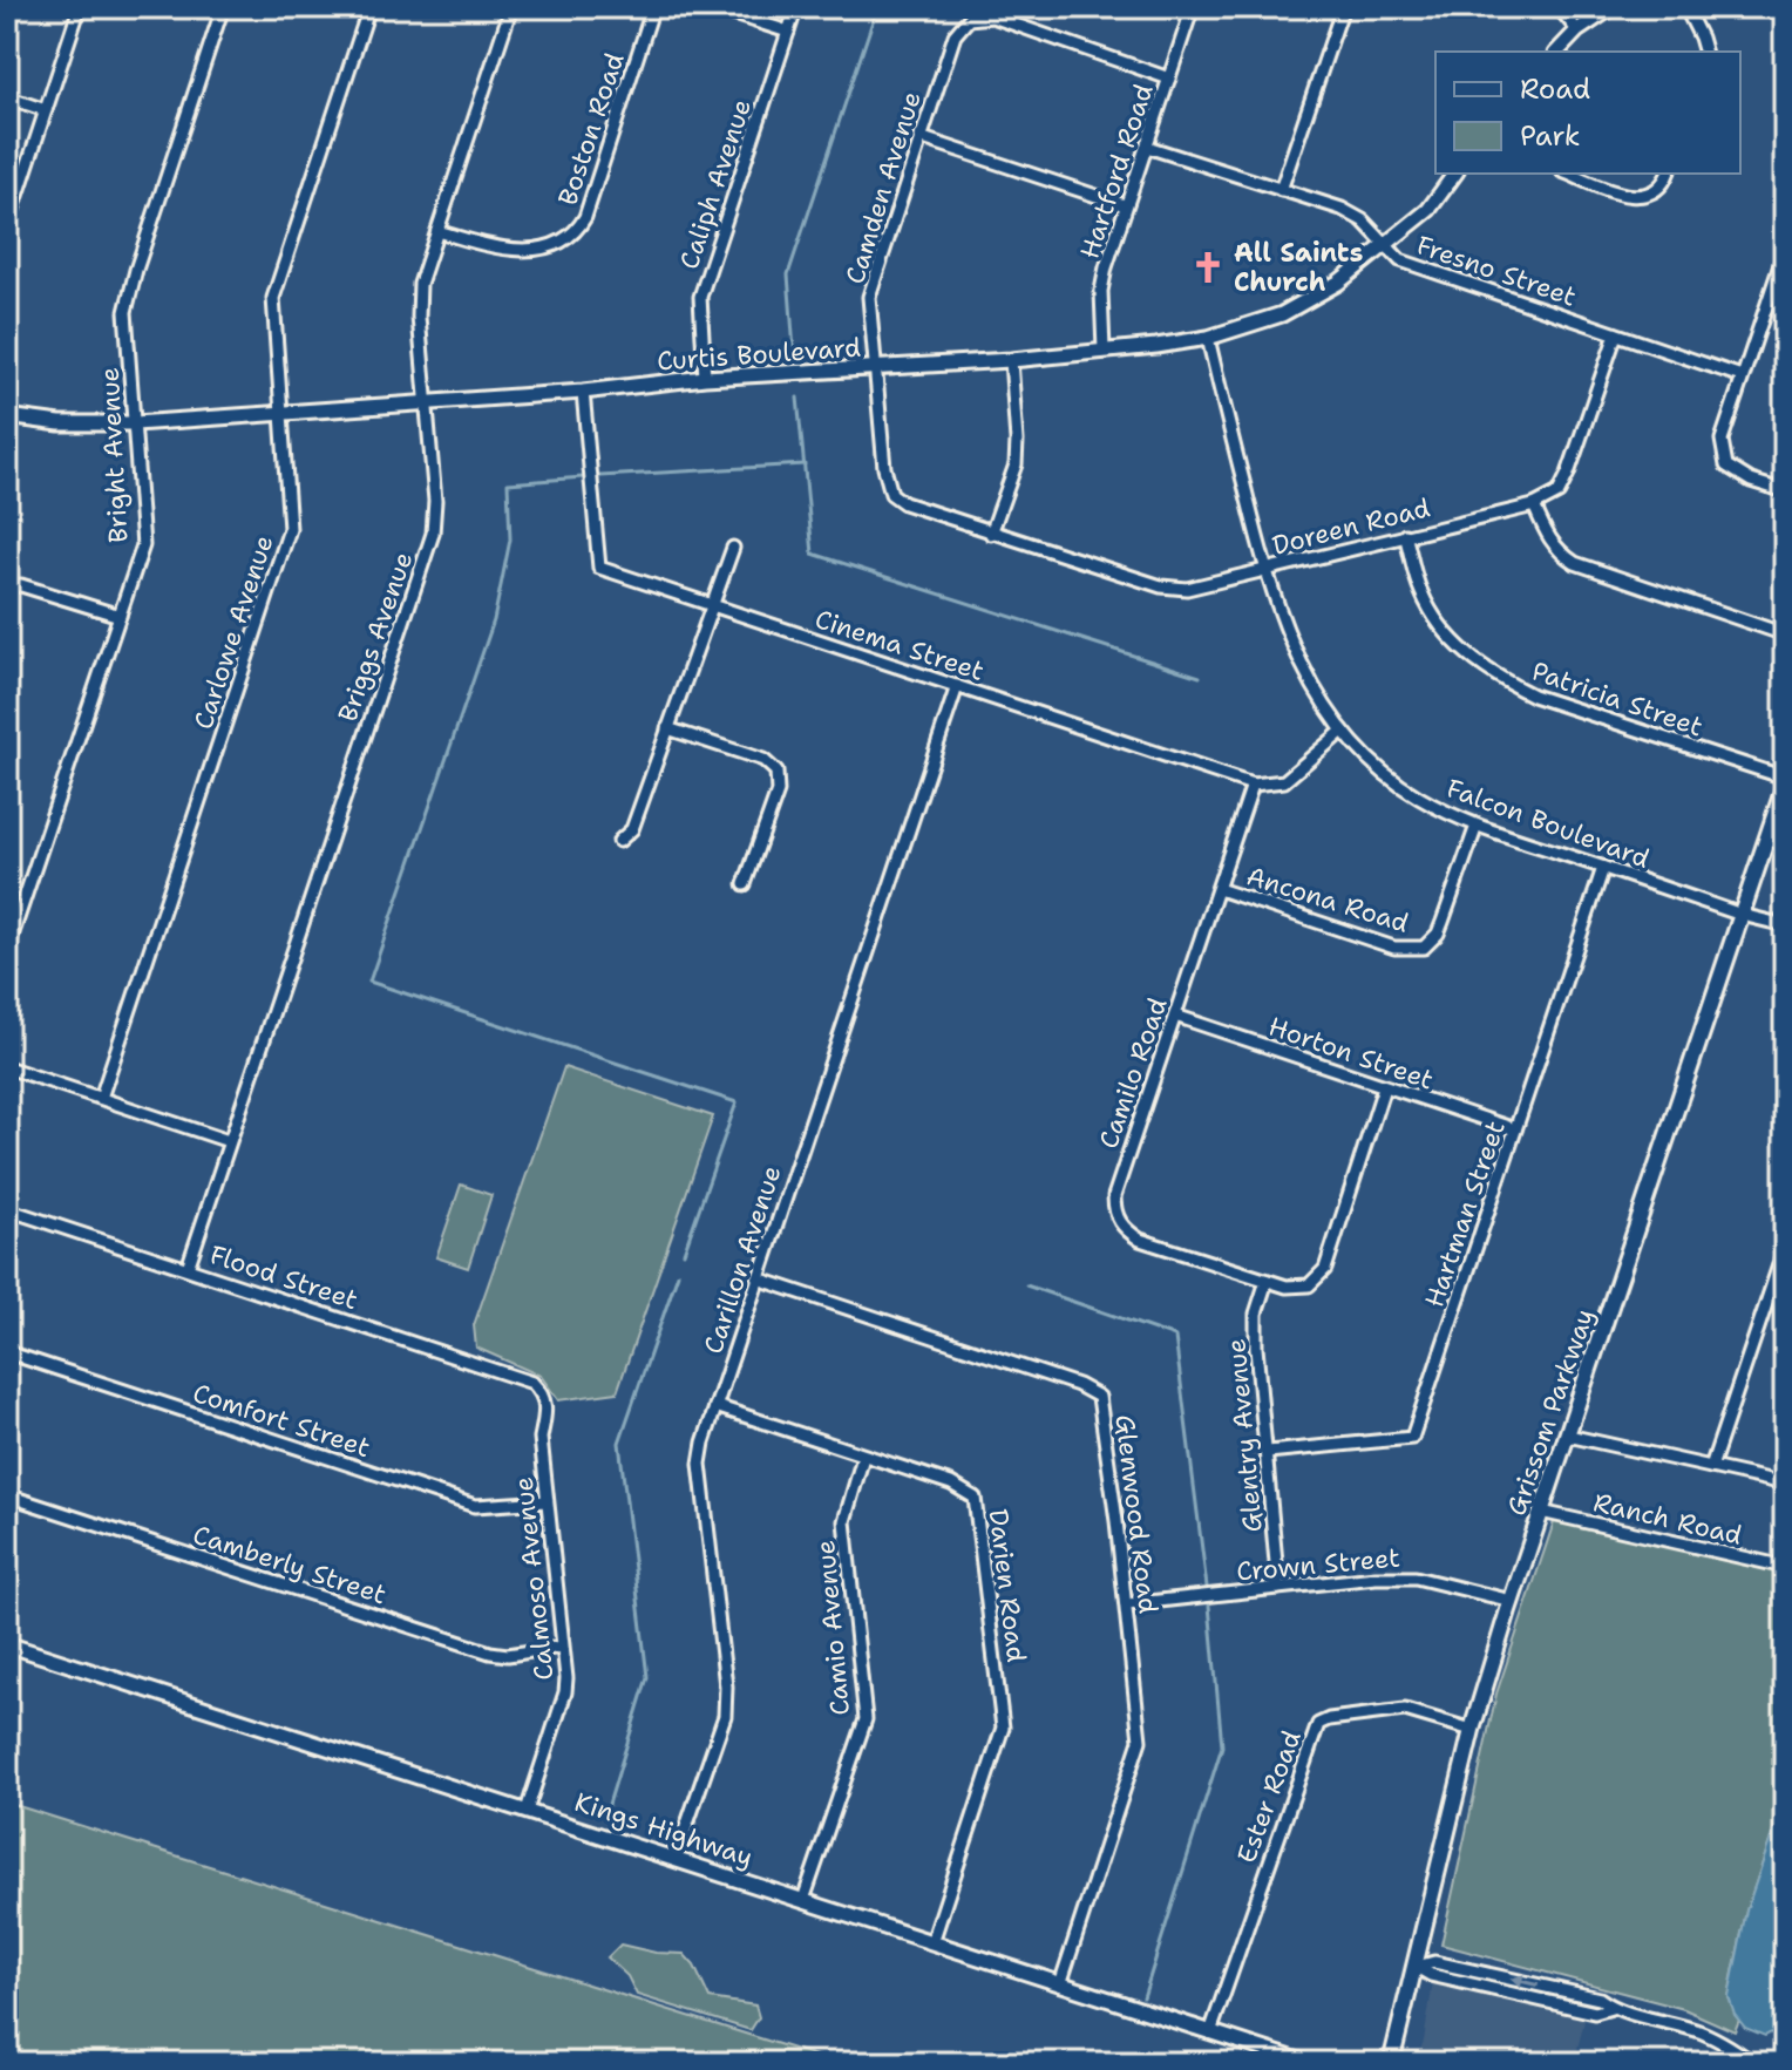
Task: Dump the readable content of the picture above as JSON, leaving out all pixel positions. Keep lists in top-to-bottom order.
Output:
{
  "streets": {
    "main road": ["Grissom Parkway"],
    "street": [
      "Boston Road",
      "Hartford Road",
      "Caliph Avenue",
      "Camden Avenue",
      "Fresno Street",
      "Curtis Boulevard",
      "Bright Avenue",
      "Doreen Road",
      "Carlowe Avenue",
      "Briggs Avenue",
      "Cinema Street",
      "Patricia Street",
      "Falcon Boulevard",
      "Ancona Road",
      "Horton Street",
      "Camilo Road",
      "Hartman Street",
      "Carillon Avenue",
      "Flood Street",
      "Comfort Street",
      "Glentry Avenue",
      "Glenwood Road",
      "Ranch Road",
      "Camberly Street",
      "Crown Street",
      "Calmoso Avenue",
      "Darien Road",
      "Camio Avenue",
      "Ester Road",
      "Kings Highway"
    ]
  },
  "crossings": [
    ["Boston Road", "Briggs Avenue"],
    ["Hartford Road", "Camden Avenue"],
    ["Hartford Road", "Fresno Street"],
    ["Hartford Road", "Curtis Boulevard"],
    ["Caliph Avenue", "Curtis Boulevard"],
    ["Camden Avenue", "Curtis Boulevard"],
    ["Camden Avenue", "Doreen Road"],
    ["Fresno Street", "Curtis Boulevard"],
    ["Fresno Street", "Doreen Road"],
    ["Curtis Boulevard", "Bright Avenue"],
    ["Curtis Boulevard", "Carlowe Avenue"],
    ["Curtis Boulevard", "Briggs Avenue"],
    ["Curtis Boulevard", "Cinema Street"],
    ["Curtis Boulevard", "Falcon Boulevard"],
    ["Doreen Road", "Patricia Street"],
    ["Doreen Road", "Falcon Boulevard"],
    ["Briggs Avenue", "Flood Street"],
    ["Cinema Street", "Camilo Road"],
    ["Cinema Street", "Carillon Avenue"],
    ["Falcon Boulevard", "Ancona Road"],
    ["Falcon Boulevard", "Hartman Street"],
    ["Falcon Boulevard", "Grissom Parkway"],
    ["Ancona Road", "Camilo Road"],
    ["Horton Street", "Camilo Road"],
    ["Horton Street", "Hartman Street"],
    ["Camilo Road", "Glentry Avenue"],
    ["Hartman Street", "Glentry Avenue"],
    ["Carillon Avenue", "Glenwood Road"],
    ["Carillon Avenue", "Darien Road"],
    ["Carillon Avenue", "Kings Highway"],
    ["Flood Street", "Calmoso Avenue"],
    ["Grissom Parkway", "Ranch Road"],
    ["Grissom Parkway", "Crown Street"],
    ["Grissom Parkway", "Ester Road"],
    ["Comfort Street", "Calmoso Avenue"],
    ["Glentry Avenue", "Crown Street"],
    ["Glenwood Road", "Crown Street"],
    ["Glenwood Road", "Kings Highway"],
    ["Camberly Street", "Calmoso Avenue"],
    ["Calmoso Avenue", "Kings Highway"],
    ["Darien Road", "Camio Avenue"],
    ["Darien Road", "Kings Highway"],
    ["Camio Avenue", "Kings Highway"],
    ["Ester Road", "Kings Highway"]
  ],
  "places": {
    "church": ["All Saints Church"]
  },
  "legend": ["Road", "Park"]
}
